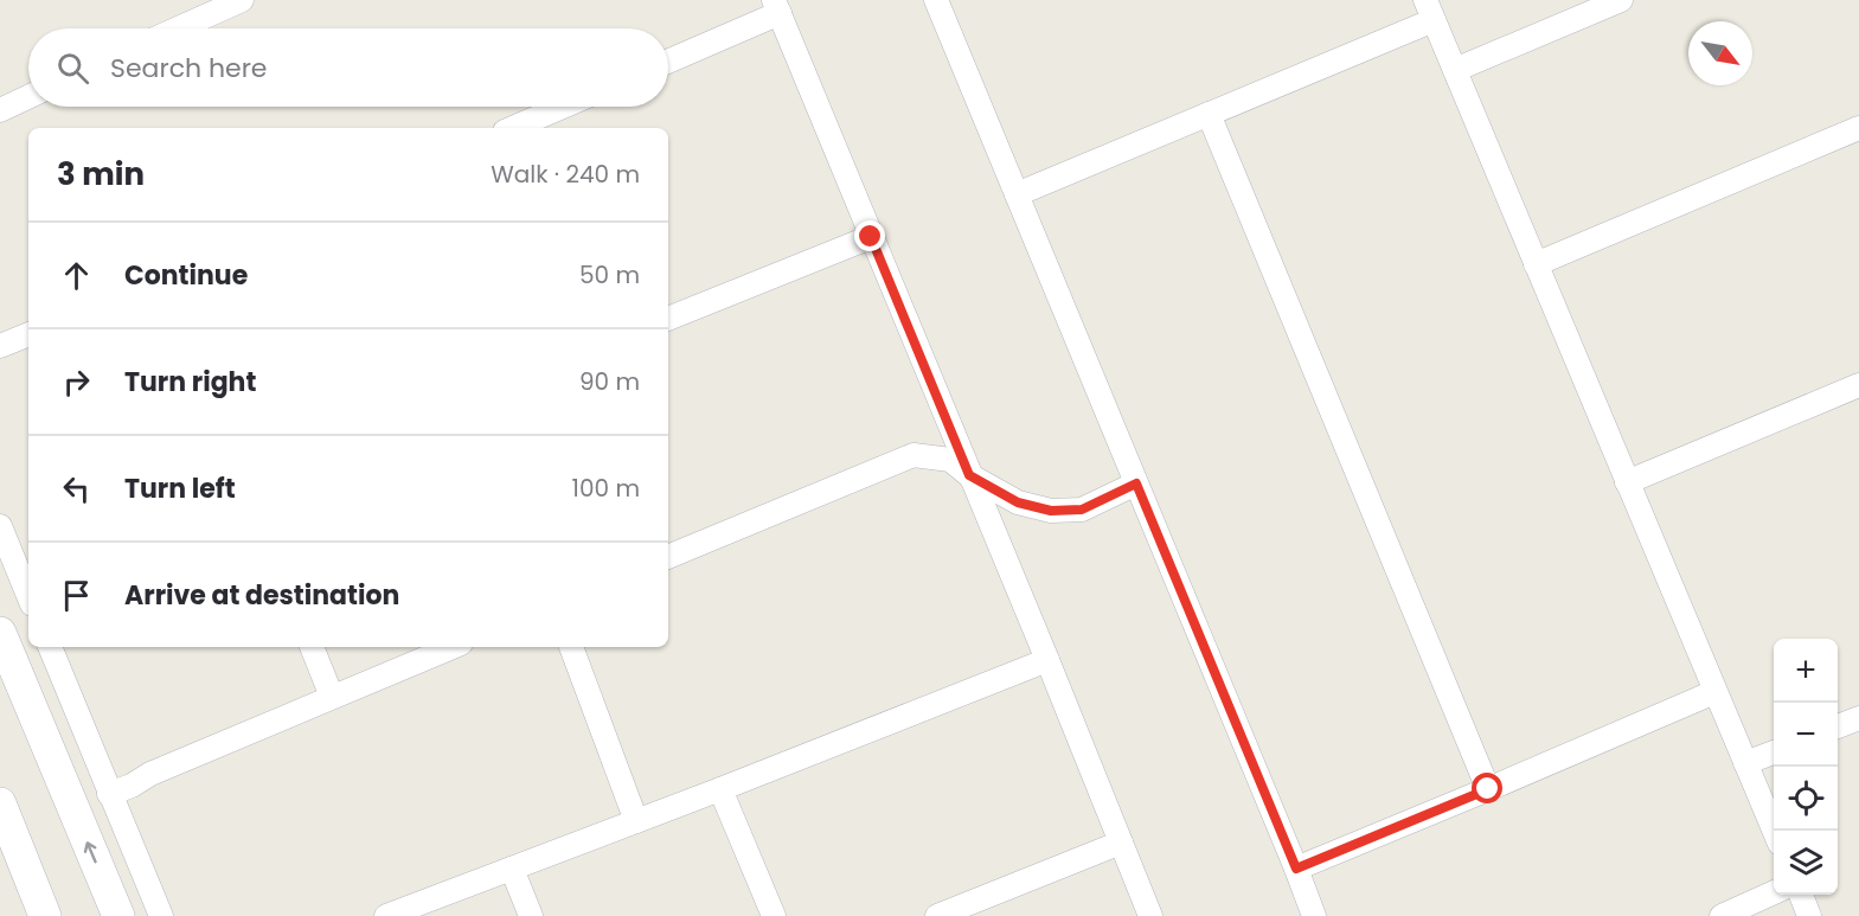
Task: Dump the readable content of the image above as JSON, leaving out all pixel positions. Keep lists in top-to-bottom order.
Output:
{
  "north": "bottom right",
  "page": {
    "search": "Search here",
    "heading": ["3 min", "Walk · 240 m"],
    "list": [
      ["Continue", "50 m"],
      ["Turn right", "90 m"],
      ["Turn left", "100 m"],
      "Arrive at destination"
    ],
    "map_buttons": ["+", "−"]
  }
}
